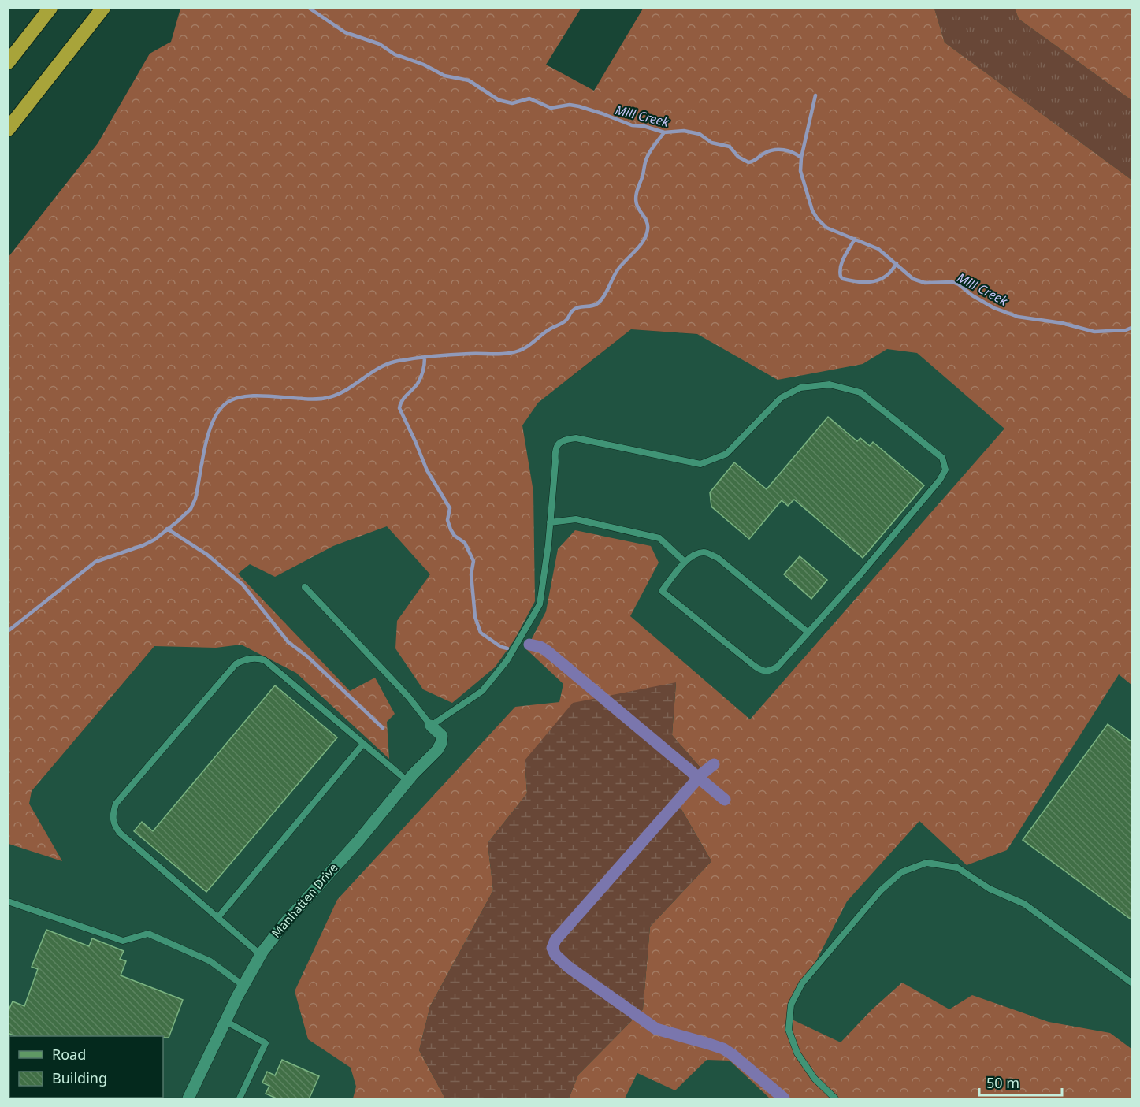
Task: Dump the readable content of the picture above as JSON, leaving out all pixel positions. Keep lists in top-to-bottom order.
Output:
{
  "streets": {
    "street": ["Manhatten Drive"]
  },
  "water": ["Mill Creek"],
  "legend": ["Road", "Building"],
  "scale_bar": "50 m"
}
